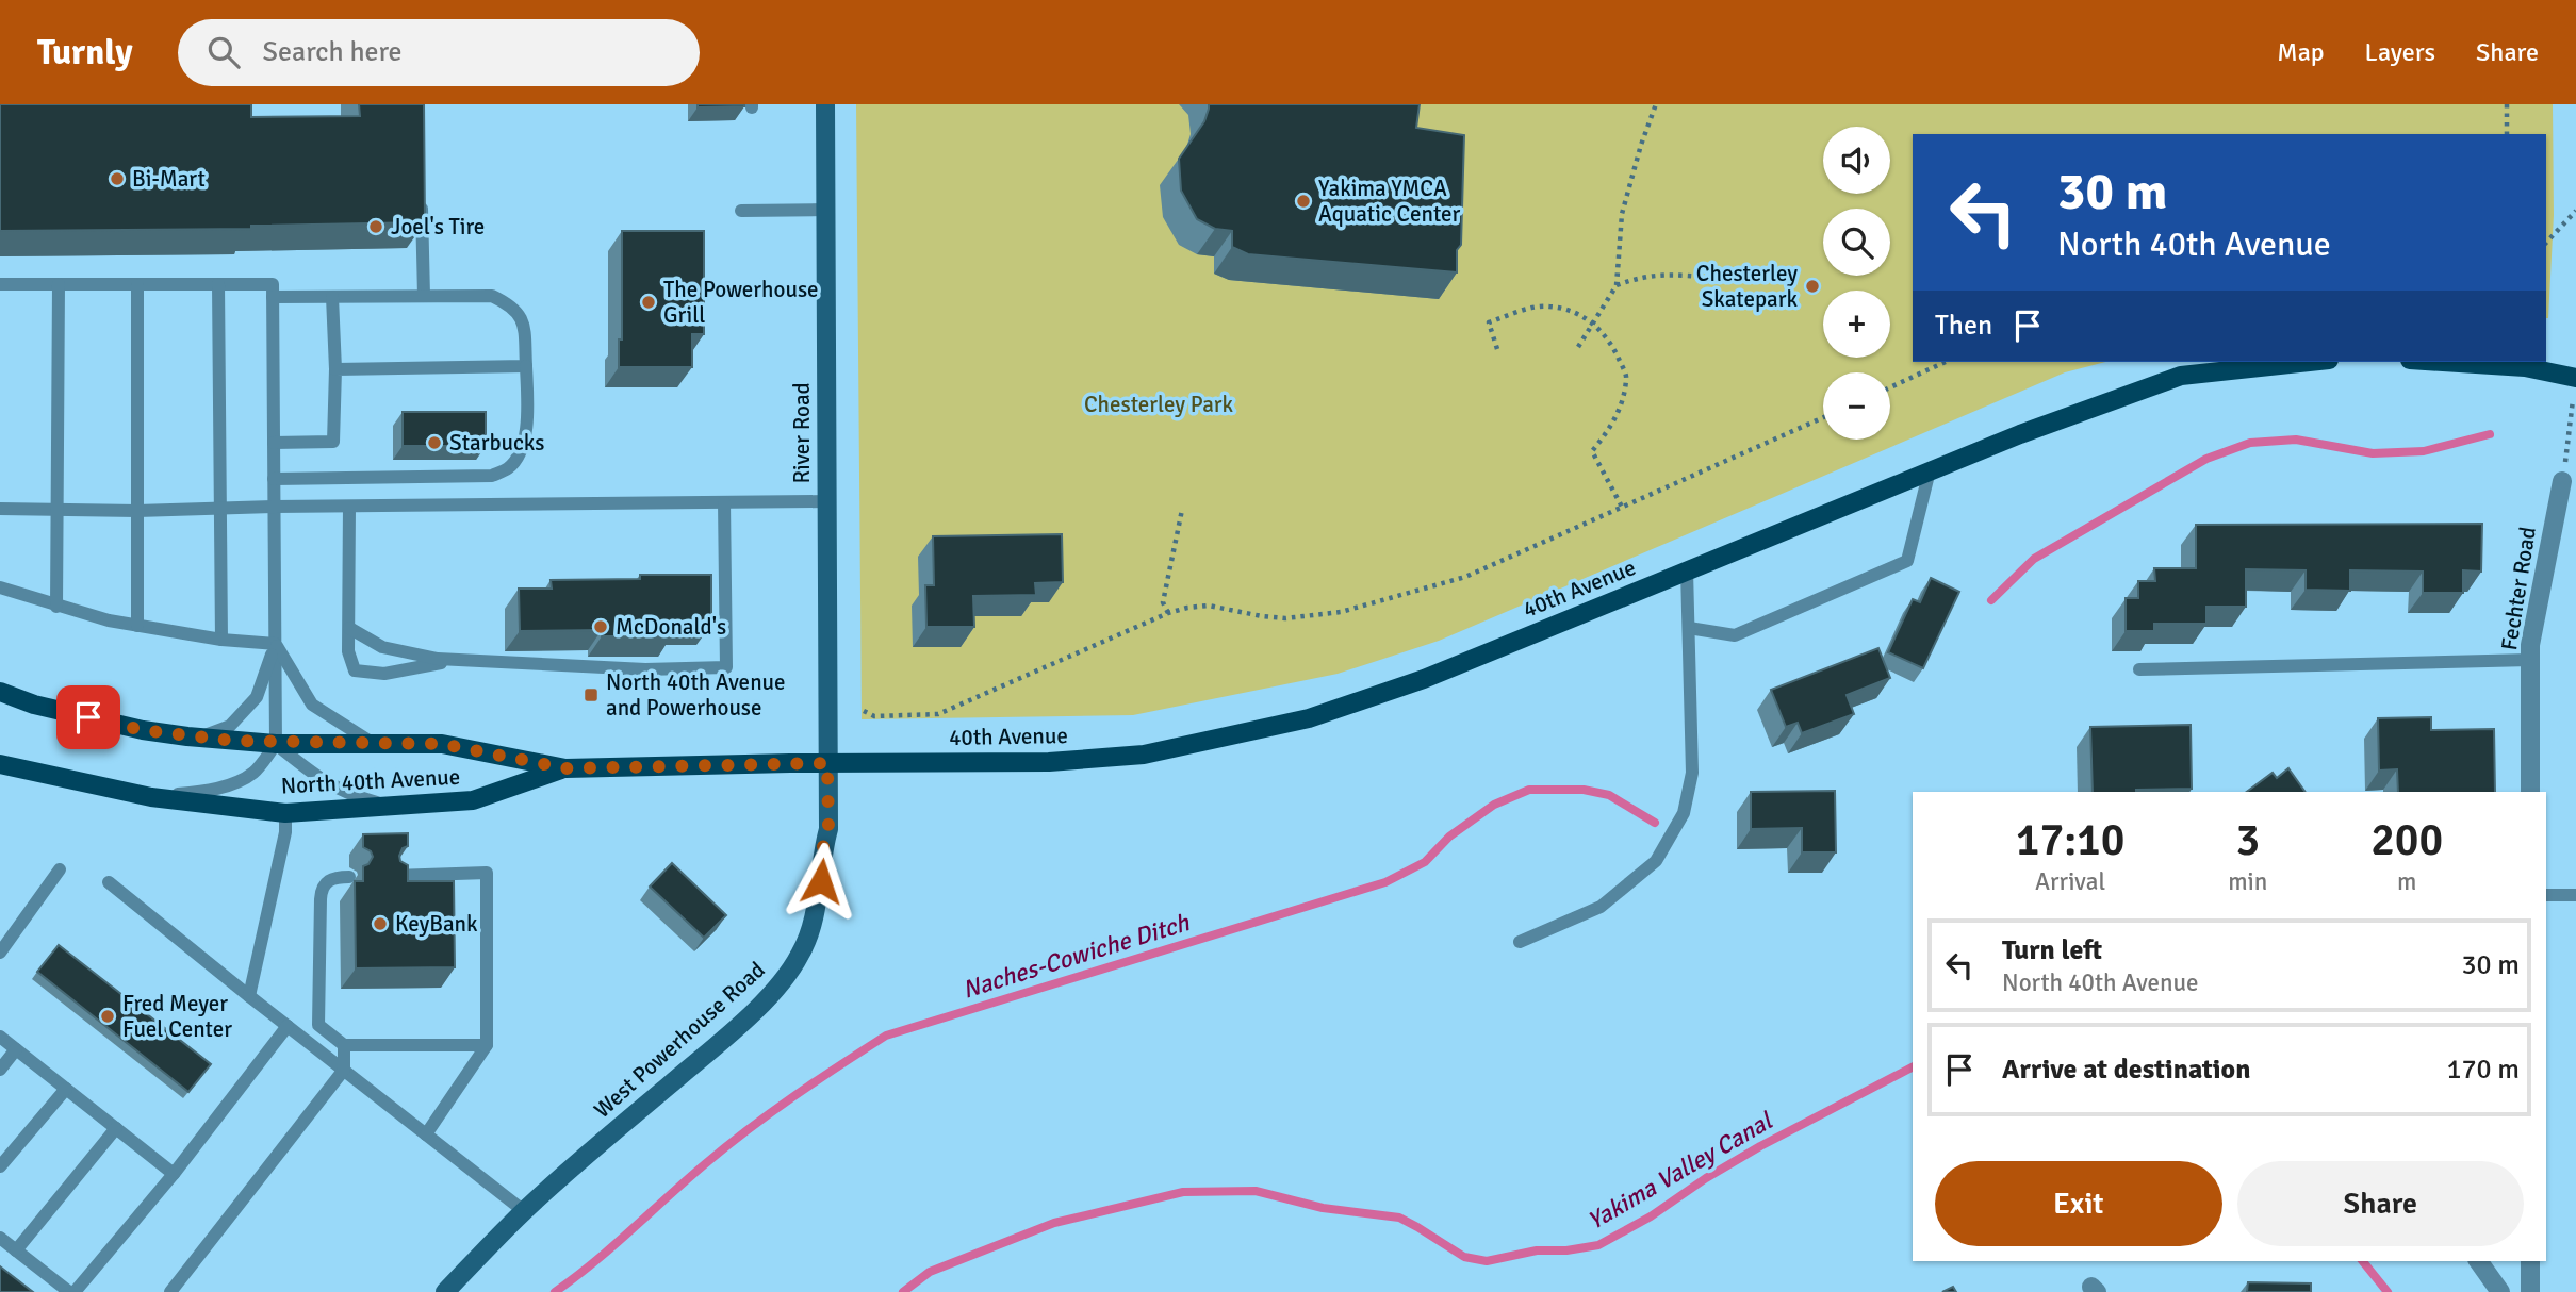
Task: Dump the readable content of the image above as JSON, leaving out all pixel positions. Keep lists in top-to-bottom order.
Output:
{
  "streets": {
    "main road": [
      "River Road",
      "40th Avenue",
      "North 40th Avenue",
      "West Powerhouse Road"
    ],
    "street": ["Fechter Road"]
  },
  "crossings": [
    ["River Road", "40th Avenue"],
    ["River Road", "North 40th Avenue"],
    ["River Road", "West Powerhouse Road"],
    ["40th Avenue", "North 40th Avenue"],
    ["40th Avenue", "West Powerhouse Road"],
    ["North 40th Avenue", "West Powerhouse Road"]
  ],
  "water": ["Naches-Cowiche Ditch", "Yakima Valley Canal"],
  "parks": ["Chesterley Park"],
  "places": {
    "other": [
      "Bi-Mart",
      "Yakima YMCA Aquatic Center",
      "Joel's Tire",
      "Chesterley Skatepark",
      "The Powerhouse Grill",
      "Starbucks",
      "McDonald's",
      "KeyBank",
      "Fred Meyer Fuel Center"
    ],
    "transit": ["North 40th Avenue and Powerhouse"]
  },
  "page": {
    "header": "Turnly",
    "search": "Search here",
    "nav": ["Map", "Layers", "Share"],
    "map_buttons": ["+", "−"],
    "turn": ["30 m", "North 40th Avenue"],
    "then": "Then",
    "eta": [
      "17:10",
      "Arrival",
      "3",
      "min",
      "200",
      "m"
    ],
    "list": [
      {
        "name": "Turn left",
        "note": "North 40th Avenue",
        "value": "30 m"
      },
      {
        "name": "Arrive at destination",
        "value": "170 m"
      }
    ],
    "buttons": ["Exit", "Share"]
  }
}
